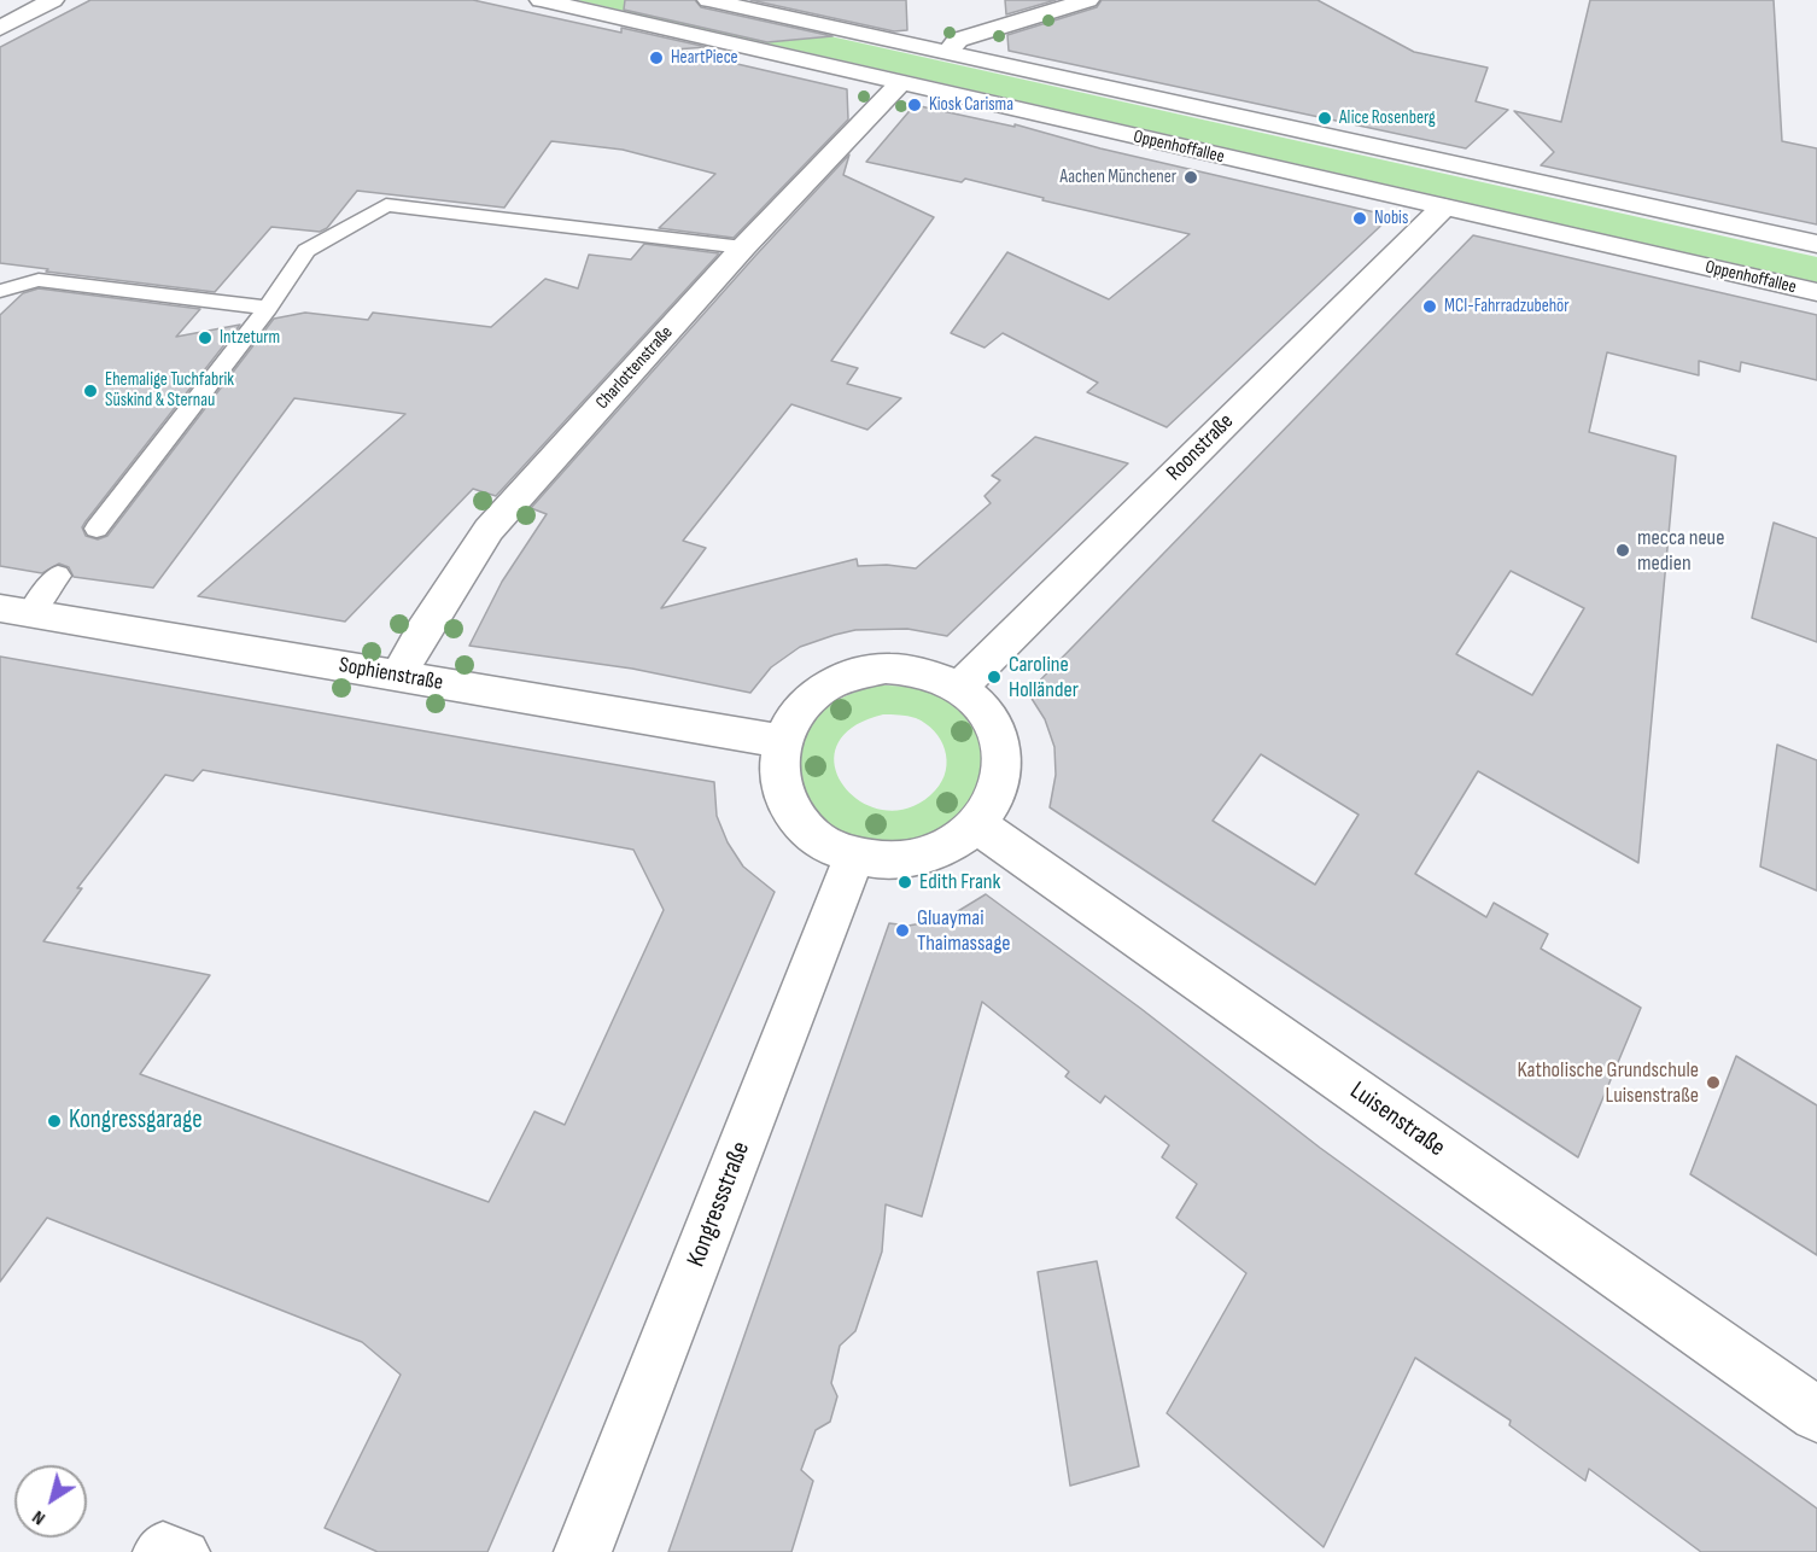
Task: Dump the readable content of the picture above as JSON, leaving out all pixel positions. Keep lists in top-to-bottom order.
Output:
{
  "streets": {
    "street": [
      "Oppenhoffallee",
      "Charlottenstraße",
      "Roonstraße",
      "Sophienstraße",
      "Luisenstraße",
      "Kongressstraße"
    ]
  },
  "crossings": [
    ["Oppenhoffallee", "Charlottenstraße"],
    ["Oppenhoffallee", "Roonstraße"],
    ["Charlottenstraße", "Sophienstraße"],
    ["Roonstraße", "Sophienstraße"],
    ["Roonstraße", "Luisenstraße"],
    ["Roonstraße", "Kongressstraße"],
    ["Sophienstraße", "Luisenstraße"],
    ["Sophienstraße", "Kongressstraße"],
    ["Luisenstraße", "Kongressstraße"]
  ],
  "places": [
    "HeartPiece",
    "Kiosk Carisma",
    "Alice Rosenberg",
    "Aachen Münchener",
    "Nobis",
    "MCI-Fahrradzubehör",
    "Intzeturm",
    "Ehemalige Tuchfabrik Süskind & Sternau",
    "mecca neue medien",
    "Caroline Holländer",
    "Edith Frank",
    "Gluaymai Thaimassage",
    "Katholische Grundschule Luisenstraße",
    "Kongressgarage"
  ],
  "north": "bottom left"
}
